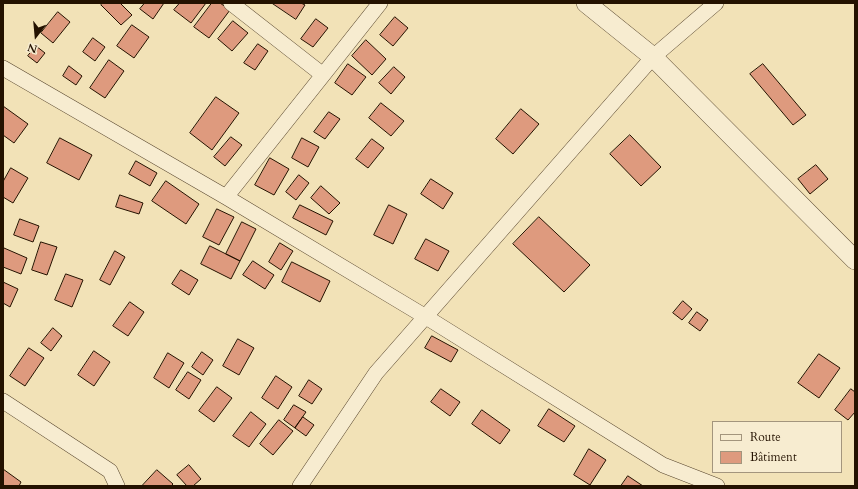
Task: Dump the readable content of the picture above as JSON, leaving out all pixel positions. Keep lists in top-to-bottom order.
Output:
{
  "legend": ["Route", "Bâtiment"],
  "north": "bottom"
}
